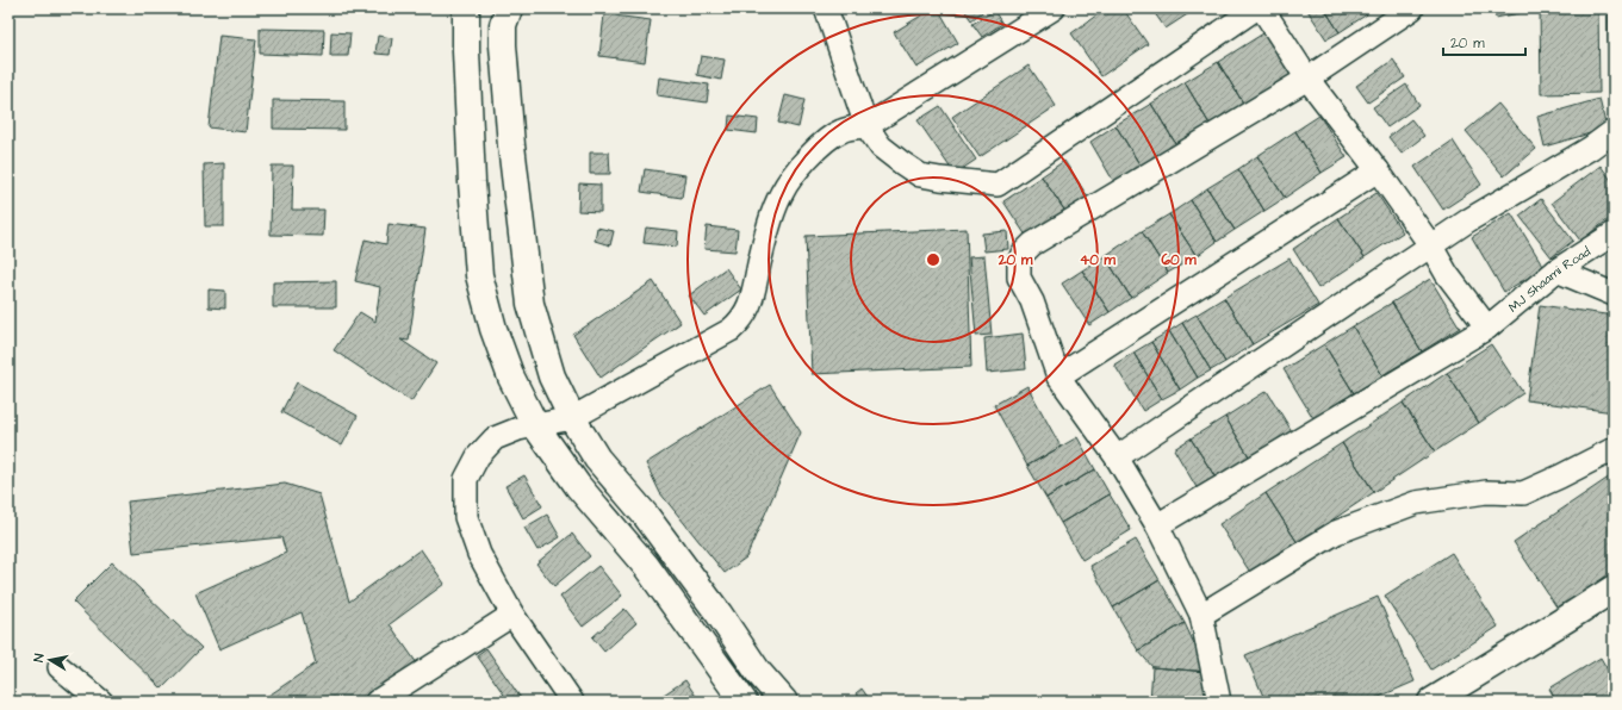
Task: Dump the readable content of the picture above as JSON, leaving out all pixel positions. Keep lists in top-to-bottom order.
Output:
{
  "streets": {
    "street": ["MJ Shaami Road"]
  },
  "scale_bar": "20 m",
  "north": "left",
  "rings": ["20 m", "40 m", "60 m"]
}
